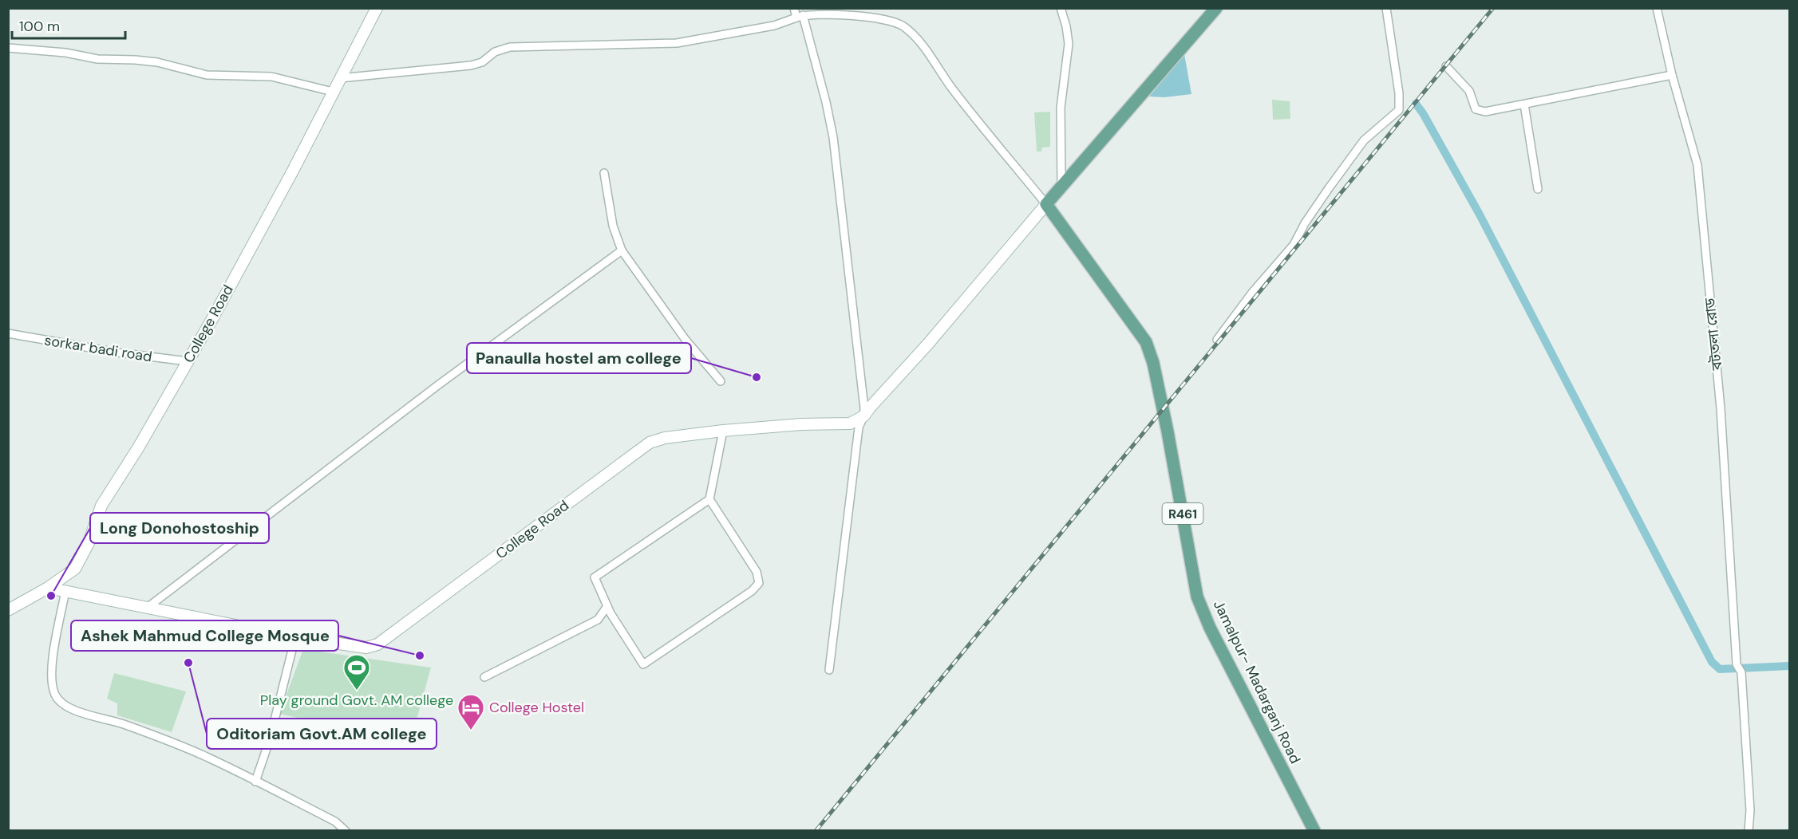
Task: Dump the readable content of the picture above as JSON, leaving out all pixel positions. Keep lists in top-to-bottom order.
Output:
{
  "streets": {
    "main road": ["College Road", "R461", "Jamalpur- Madarganj Road"],
    "street": ["বটতলা রোড", "sorkar badi road"]
  },
  "crossings": [
    ["College Road", "sorkar badi road"]
  ],
  "places": {
    "other": [
      "Panaulla hostel am college",
      "Long Donohostoship",
      "Ashek Mahmud College Mosque",
      "Oditoriam Govt.AM college"
    ],
    "sports": ["Play ground Govt. AM college"],
    "hotel": ["College Hostel"]
  },
  "scale_bar": "100 m"
}
